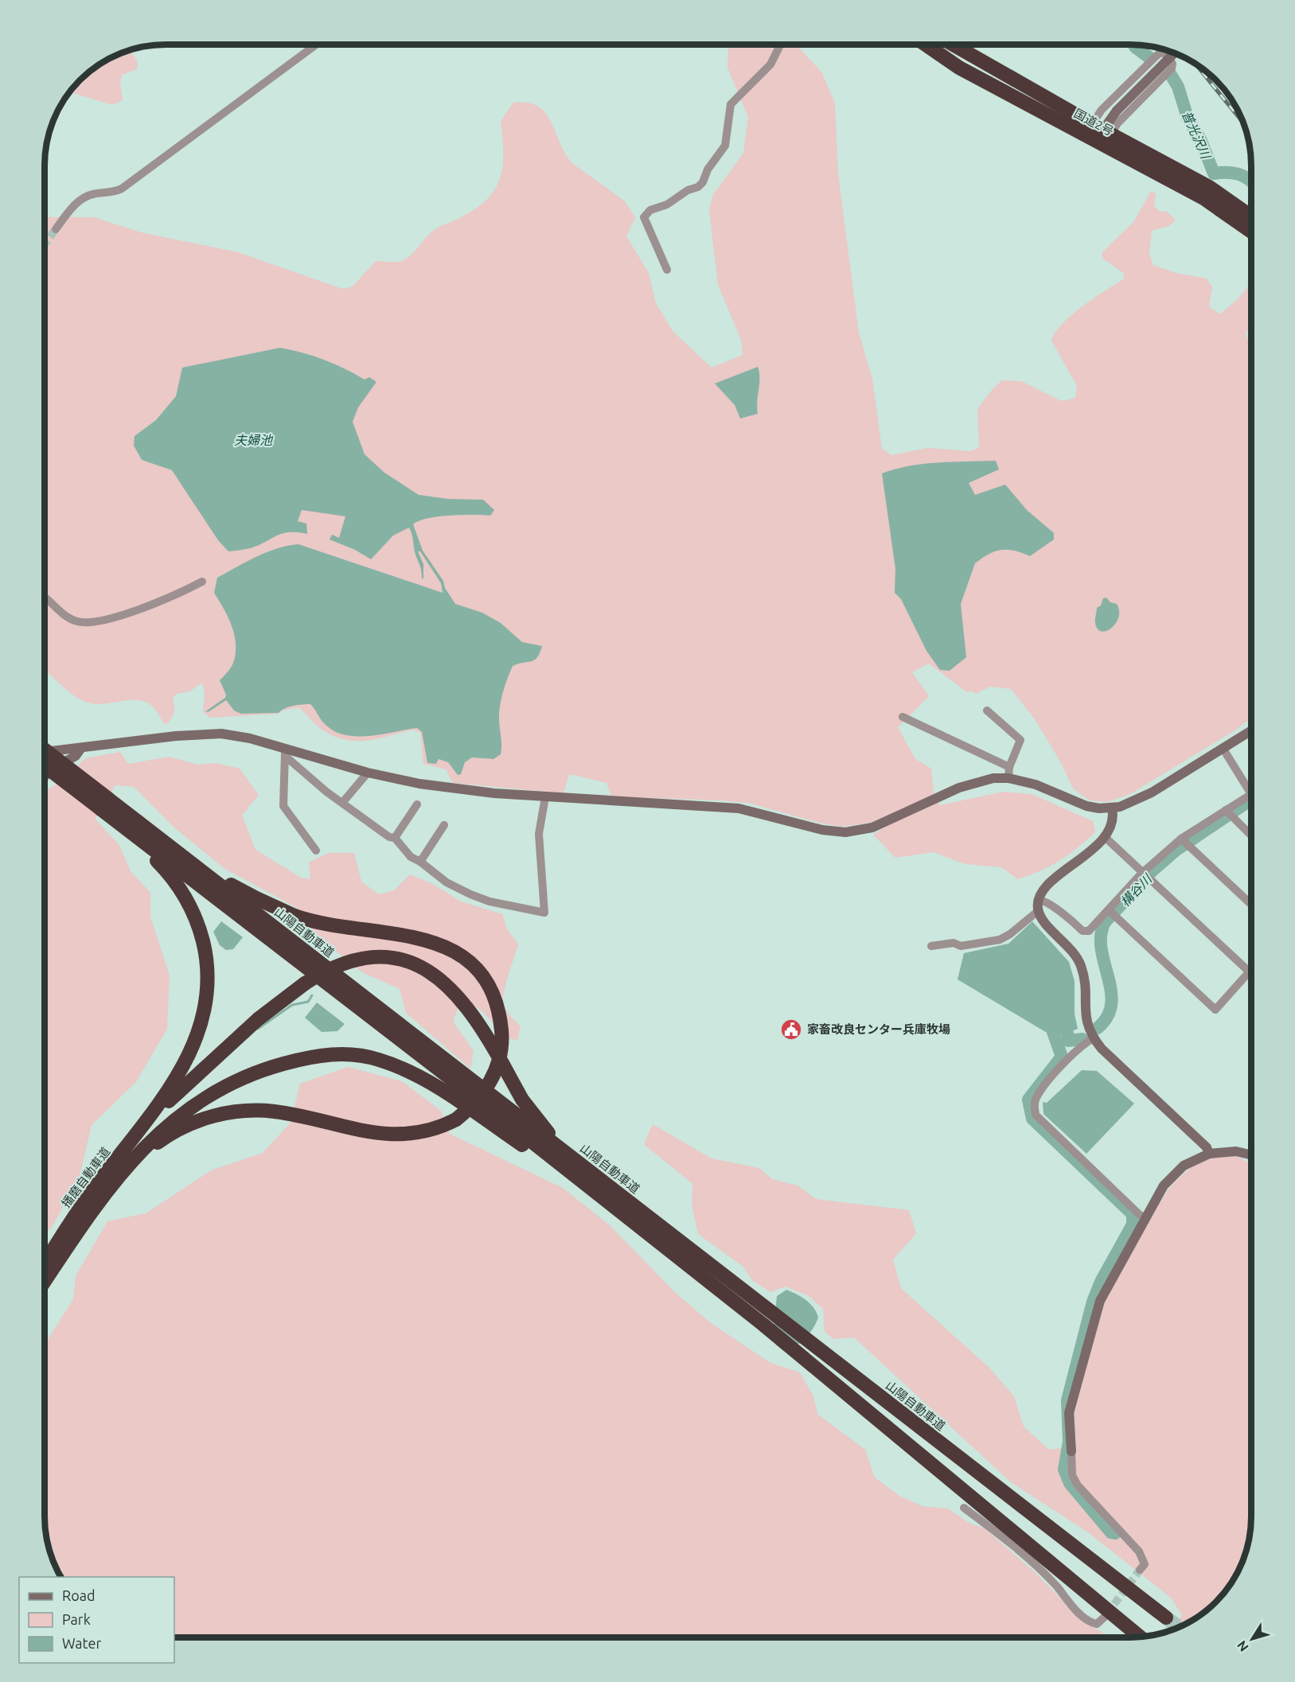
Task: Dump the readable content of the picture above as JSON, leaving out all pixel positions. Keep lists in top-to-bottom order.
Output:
{
  "streets": {
    "highway": ["国道2号", "山陽自動車道", "播磨自動車道"]
  },
  "water": ["普光沢川", "夫婦池", "構谷川"],
  "places": {
    "public building": ["家畜改良センター兵庫牧場"]
  },
  "legend": ["Road", "Park", "Water"],
  "north": "bottom left"
}
